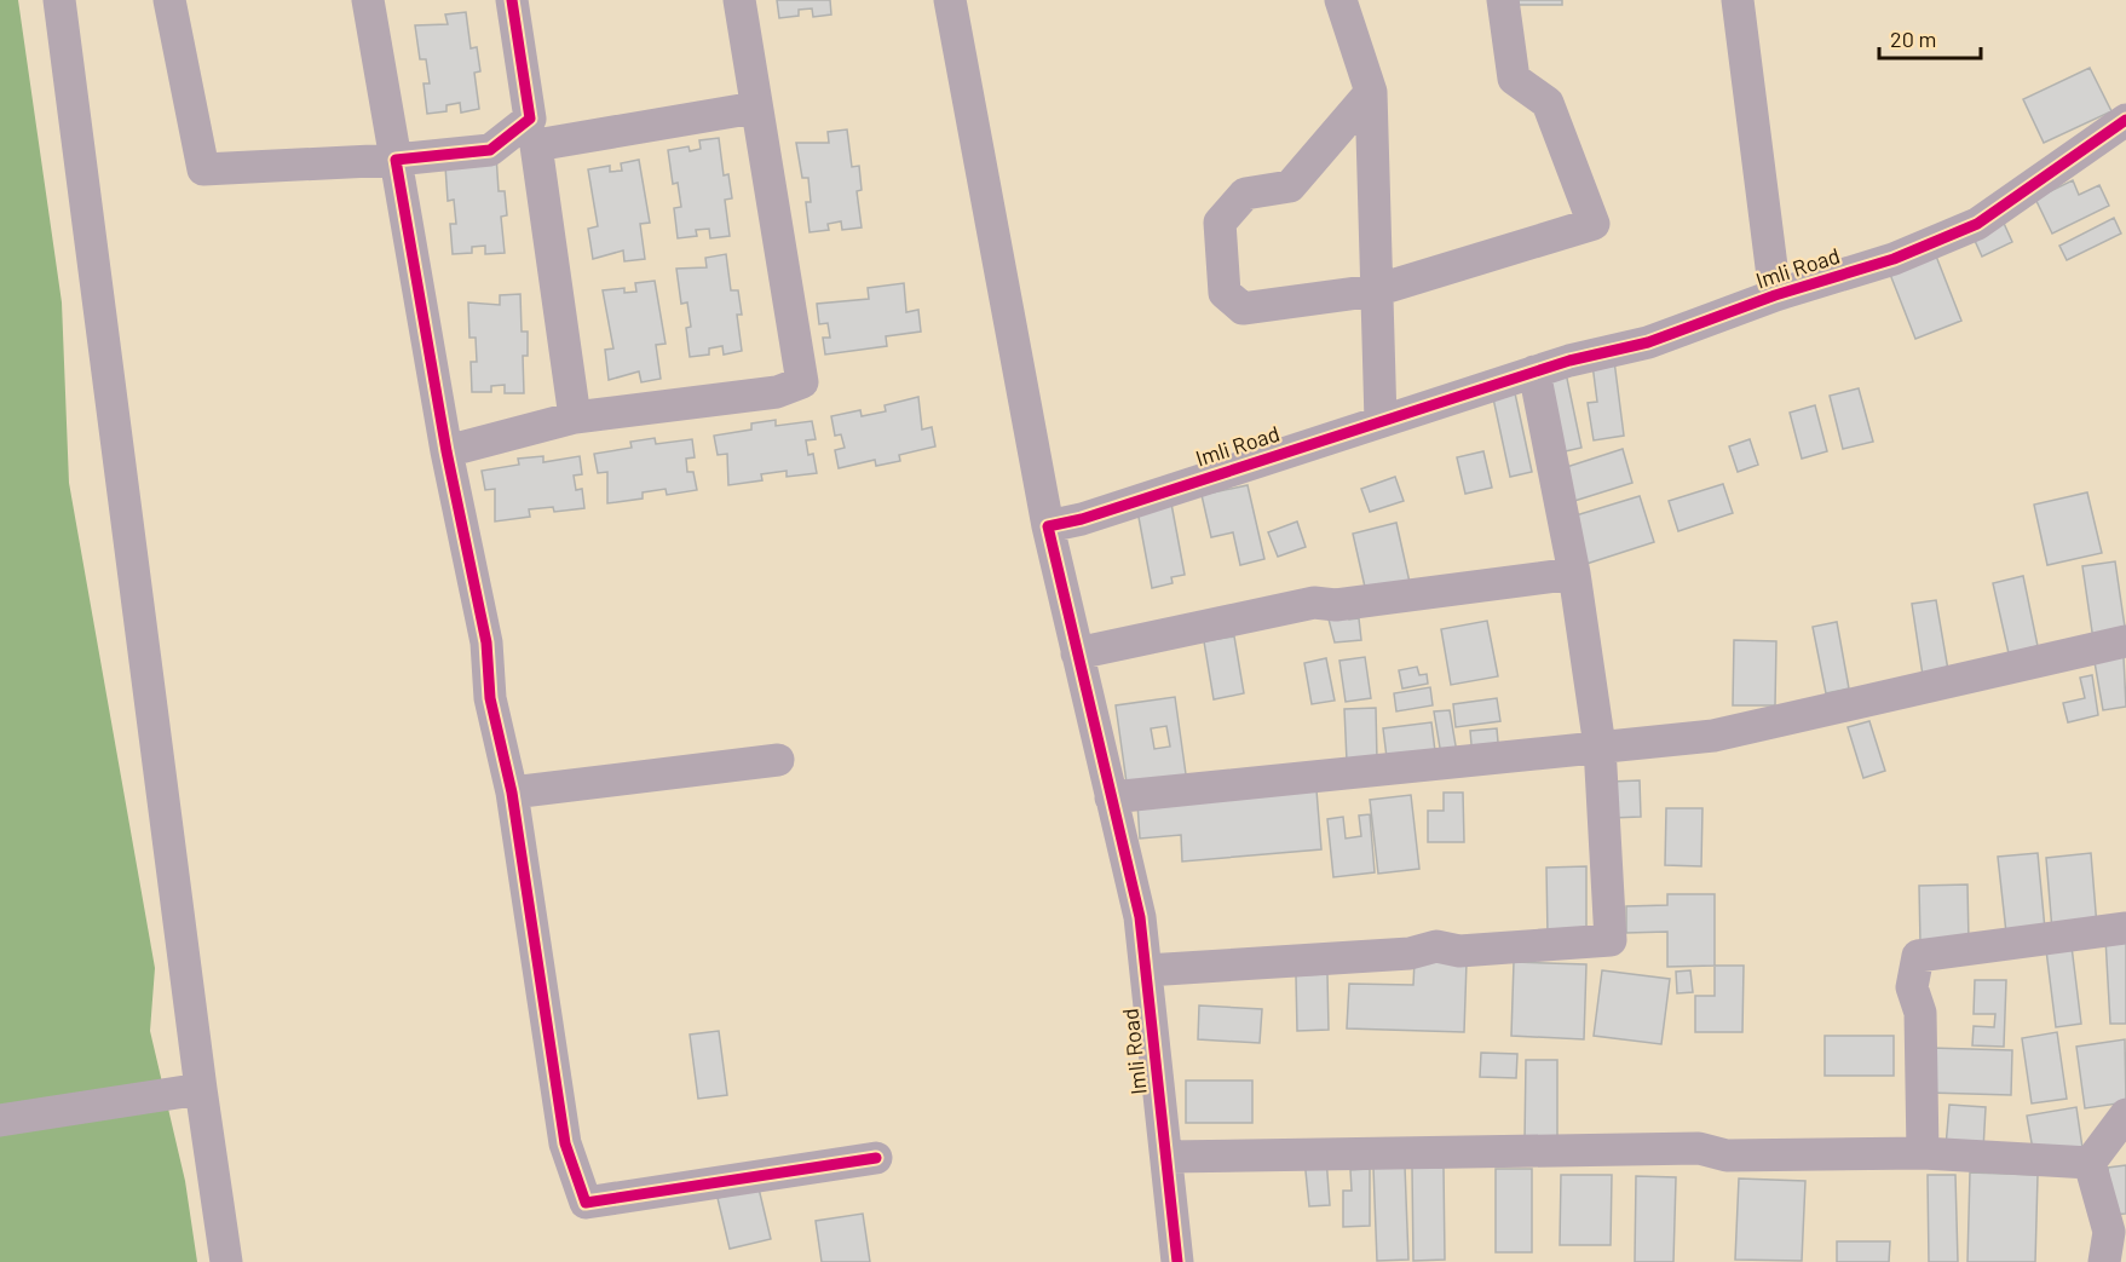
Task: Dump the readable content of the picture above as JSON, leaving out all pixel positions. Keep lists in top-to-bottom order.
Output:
{
  "streets": {
    "street": ["Imli Road"]
  },
  "scale_bar": "20 m"
}
